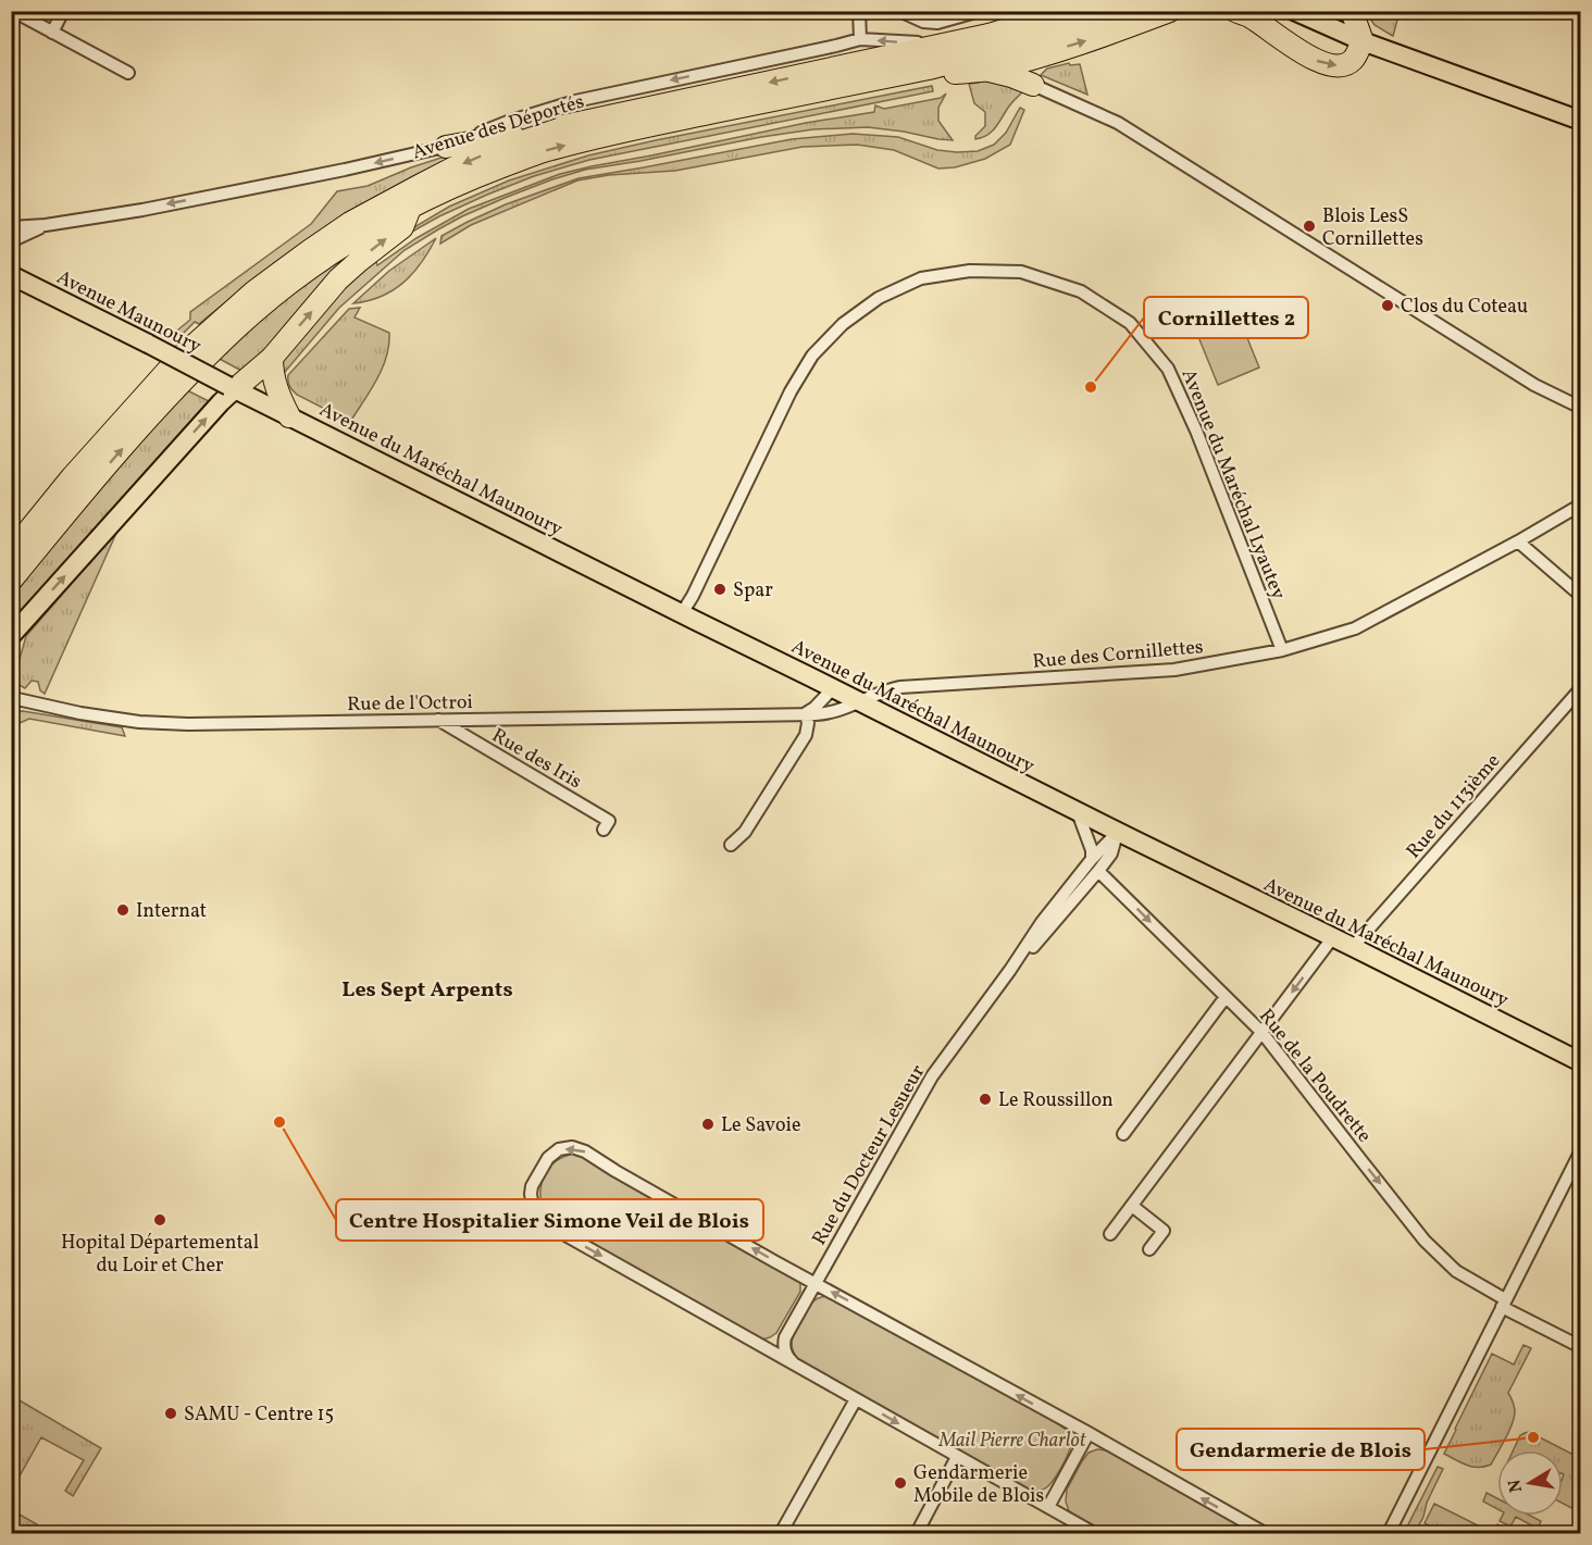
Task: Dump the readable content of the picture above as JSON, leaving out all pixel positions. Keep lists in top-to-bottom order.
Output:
{
  "streets": {
    "highway": ["Avenue des Déportés"],
    "main road": ["Avenue Maunoury", "Avenue du Maréchal Maunoury"],
    "street": [
      "Avenue du Maréchal Lyautey",
      "Rue des Cornillettes",
      "Rue de l'Octroi",
      "Rue des Iris",
      "Rue du 113ième",
      "Rue de la Poudrette",
      "Rue du Docteur Lesueur"
    ]
  },
  "crossings": [
    ["Avenue Maunoury", "Avenue du Maréchal Maunoury"],
    ["Avenue du Maréchal Maunoury", "Avenue du Maréchal Lyautey"],
    ["Avenue du Maréchal Maunoury", "Rue des Cornillettes"],
    ["Avenue du Maréchal Maunoury", "Rue de l'Octroi"],
    ["Avenue du Maréchal Maunoury", "Rue du 113ième"],
    ["Avenue du Maréchal Maunoury", "Rue du Docteur Lesueur"],
    ["Avenue du Maréchal Lyautey", "Rue des Cornillettes"],
    ["Rue des Cornillettes", "Rue de l'Octroi"],
    ["Rue de l'Octroi", "Rue des Iris"],
    ["Rue de la Poudrette", "Rue du Docteur Lesueur"]
  ],
  "one_way": ["Rue de la Poudrette"],
  "districts": ["Les Sept Arpents"],
  "parks": ["Mail Pierre Charlot"],
  "places": [
    "Blois LesS Cornillettes",
    "Clos du Coteau",
    "Cornillettes 2",
    "Spar",
    "Internat",
    "Le Roussillon",
    "Centre Hospitalier Simone Veil de Blois",
    "Le Savoie",
    "Hopital Départemental du Loir et Cher",
    "SAMU - Centre 15",
    "Gendarmerie de Blois",
    "Gendarmerie Mobile de Blois"
  ],
  "north": "left"
}
